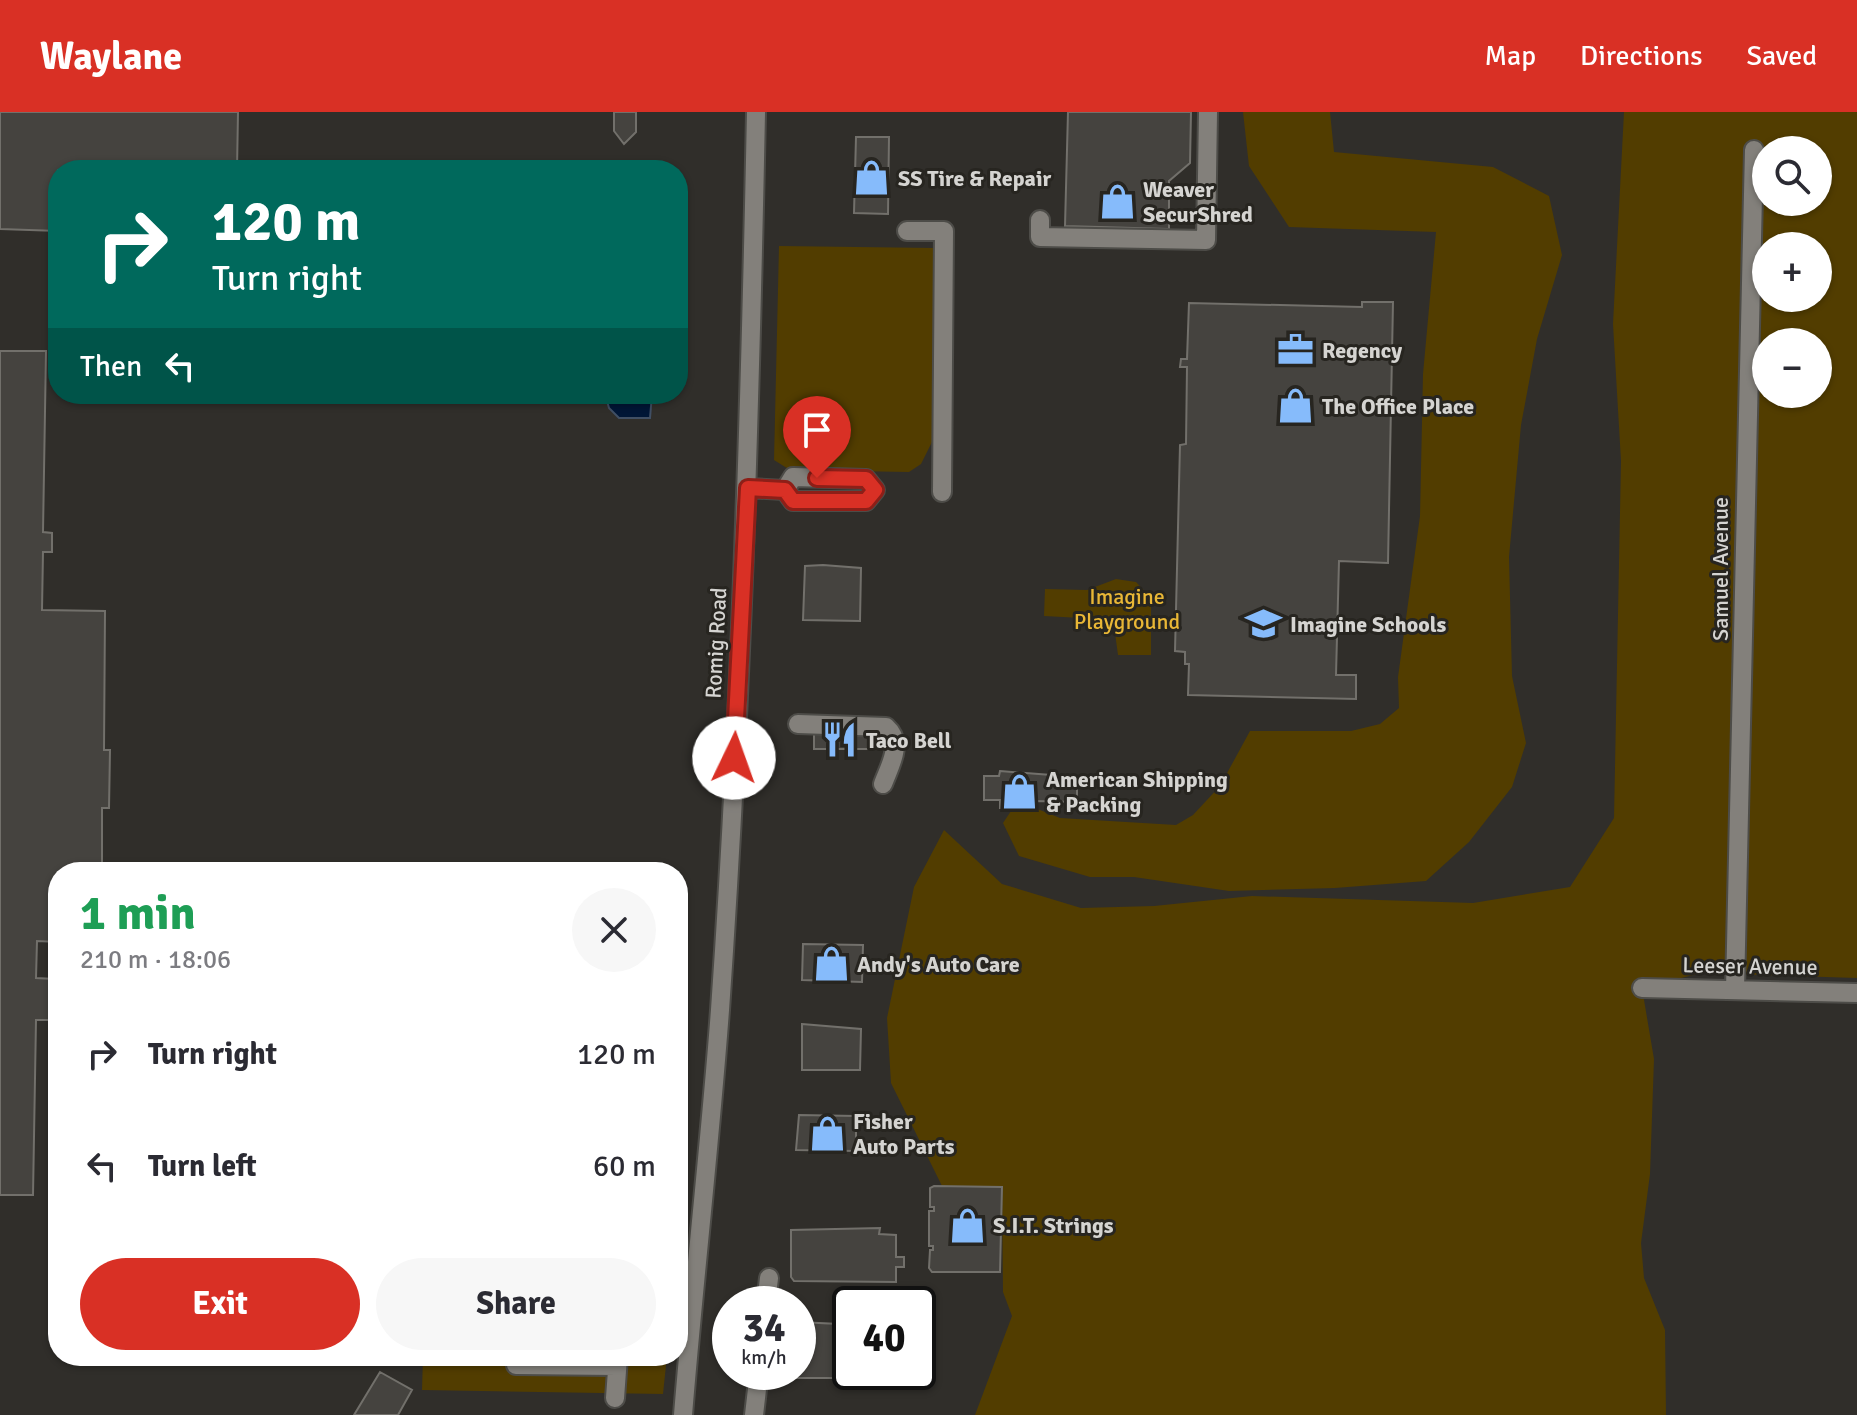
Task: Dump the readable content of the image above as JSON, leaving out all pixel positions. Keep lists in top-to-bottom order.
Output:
{
  "streets": {
    "street": ["Samuel Avenue", "Romig Road", "Leeser Avenue"]
  },
  "crossings": [
    ["Samuel Avenue", "Leeser Avenue"]
  ],
  "parks": ["Imagine Playground"],
  "places": {
    "shop": [
      "SS Tire & Repair",
      "Weaver SecurShred",
      "The Office Place",
      "American Shipping & Packing",
      "Andy's Auto Care",
      "Fisher Auto Parts",
      "S.I.T. Strings"
    ],
    "office": ["Regency"],
    "school or university": ["Imagine Schools"],
    "restaurant": ["Taco Bell"]
  },
  "page": {
    "header": "Waylane",
    "nav": ["Map", "Directions", "Saved"],
    "map_buttons": ["+", "−"],
    "turn": ["120 m", "Turn right"],
    "then": "Then",
    "heading": ["1 min", "210 m · 18:06"],
    "list": [
      {
        "name": "Turn right",
        "value": "120 m"
      },
      {
        "name": "Turn left",
        "value": "60 m"
      }
    ],
    "buttons": ["Exit", "Share"],
    "speed": "34 km/h",
    "limit": "40"
  }
}
